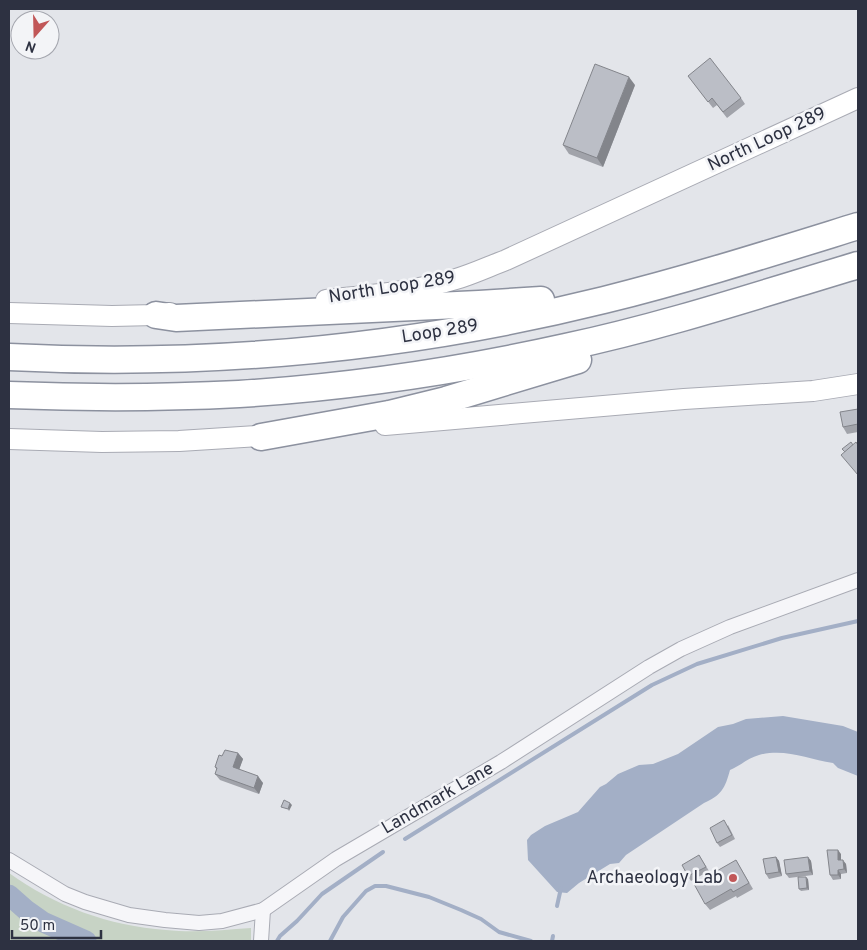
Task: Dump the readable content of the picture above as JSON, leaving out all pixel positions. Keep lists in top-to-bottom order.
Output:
{
  "streets": {
    "highway": ["Loop 289"],
    "main road": ["North Loop 289"],
    "street": ["Landmark Lane"]
  },
  "places": ["Archaeology Lab"],
  "scale_bar": "50 m",
  "north": "bottom"
}
